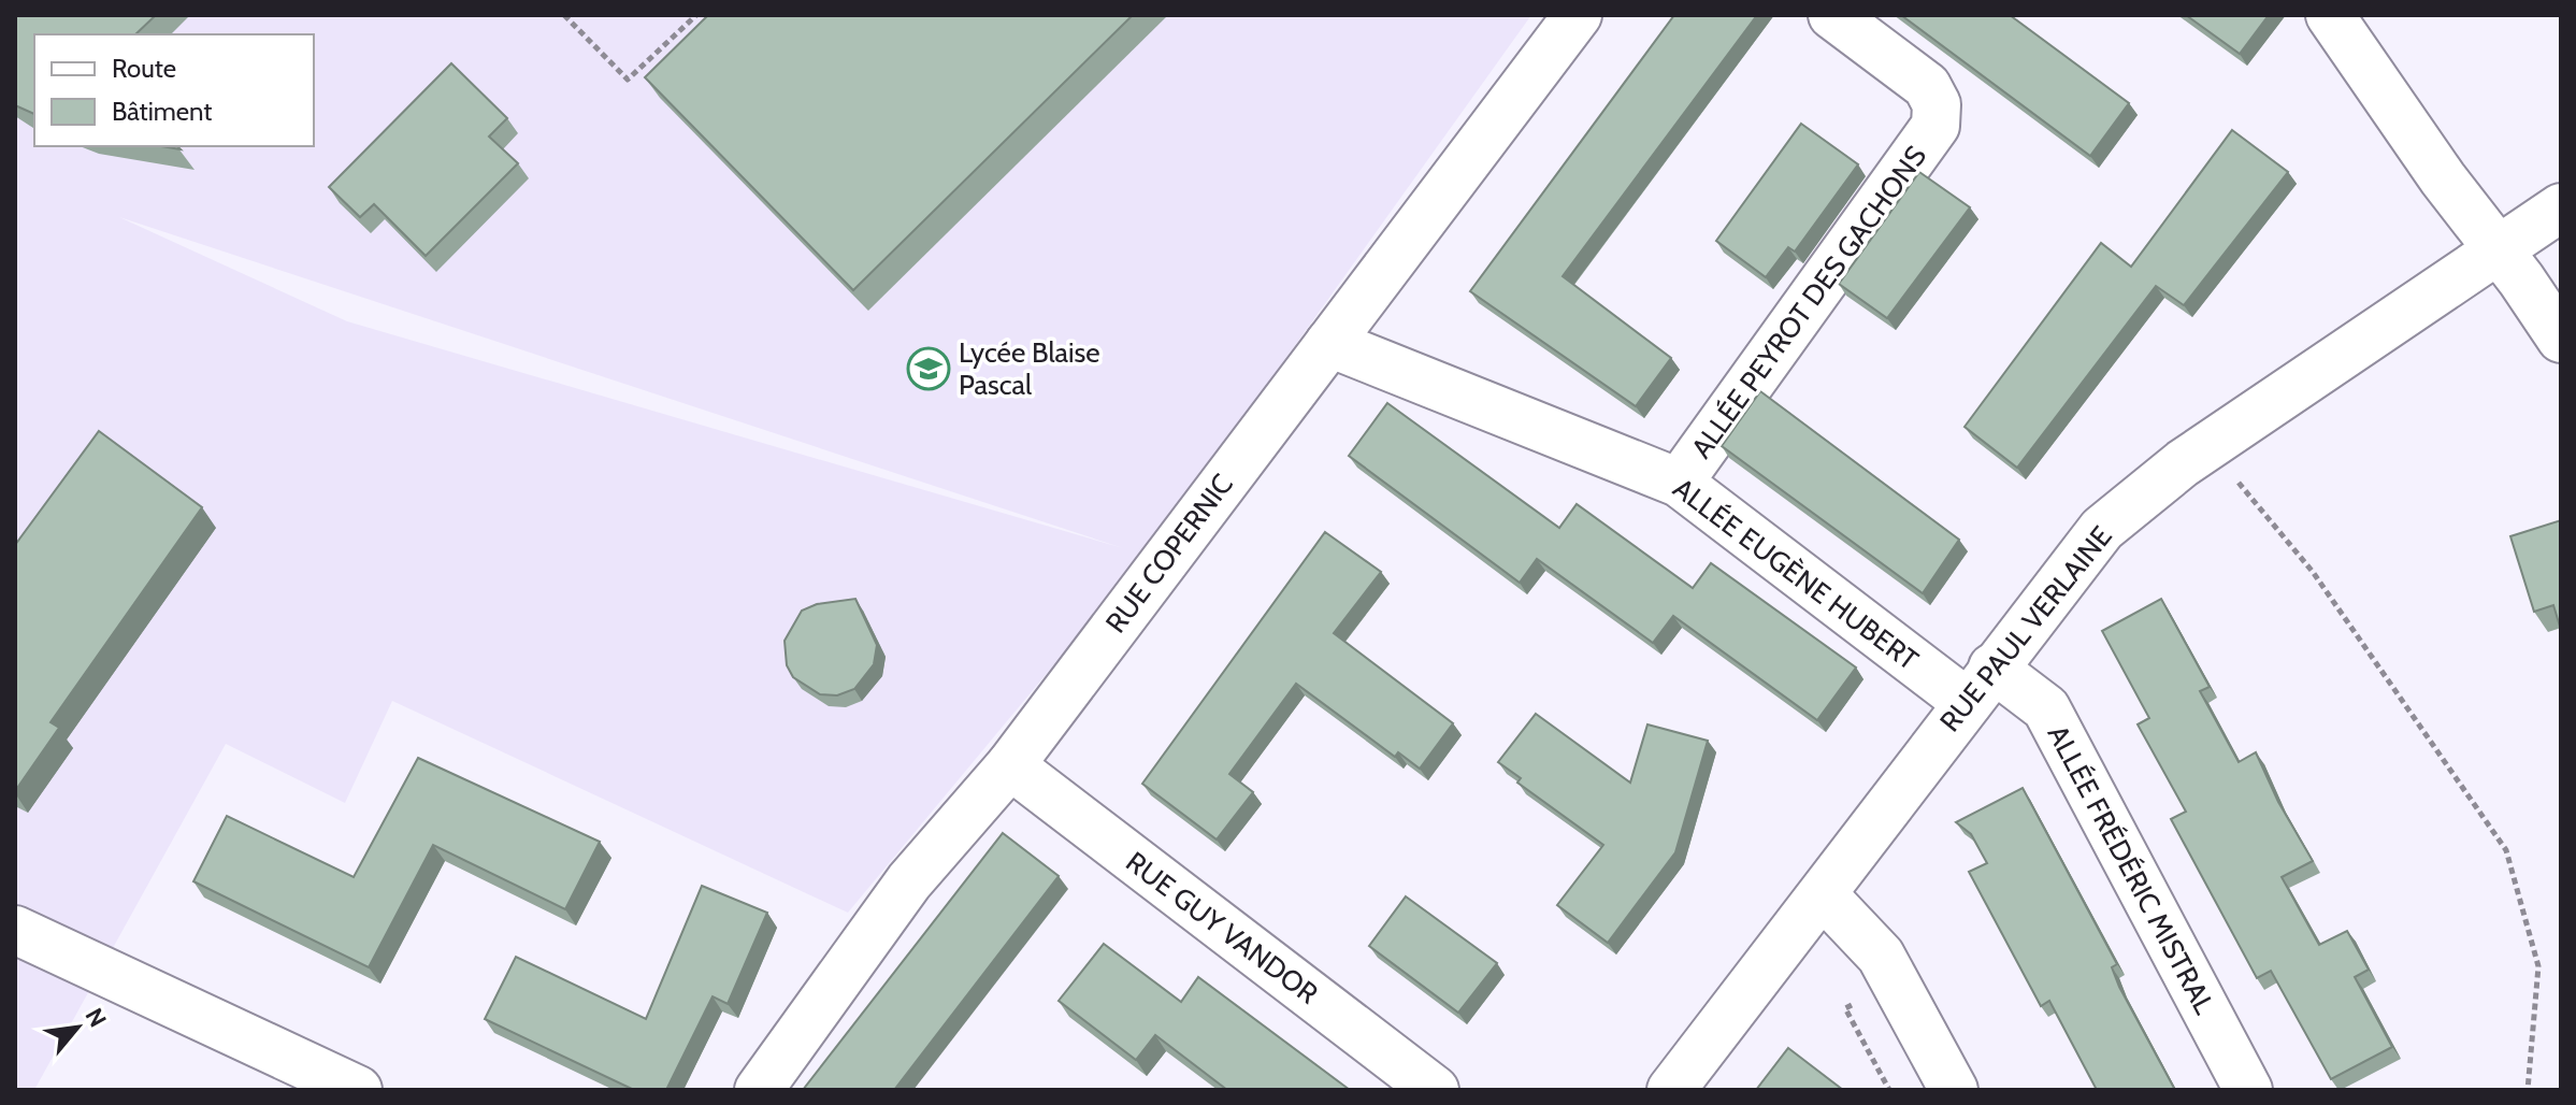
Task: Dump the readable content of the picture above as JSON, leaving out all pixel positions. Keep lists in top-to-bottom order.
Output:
{
  "streets": {
    "street": [
      "ALLÉE PEYROT DES GACHONS",
      "RUE COPERNIC",
      "ALLÉE EUGÈNE HUBERT",
      "RUE PAUL VERLAINE",
      "ALLÉE FRÉDÉRIC MISTRAL",
      "RUE GUY VANDOR"
    ]
  },
  "crossings": [
    ["ALLÉE PEYROT DES GACHONS", "ALLÉE EUGÈNE HUBERT"],
    ["RUE COPERNIC", "ALLÉE EUGÈNE HUBERT"],
    ["RUE COPERNIC", "RUE GUY VANDOR"],
    ["ALLÉE EUGÈNE HUBERT", "RUE PAUL VERLAINE"],
    ["ALLÉE EUGÈNE HUBERT", "ALLÉE FRÉDÉRIC MISTRAL"],
    ["RUE PAUL VERLAINE", "ALLÉE FRÉDÉRIC MISTRAL"]
  ],
  "places": {
    "school or university": ["Lycée Blaise Pascal"]
  },
  "legend": ["Route", "Bâtiment"],
  "north": "top right"
}
